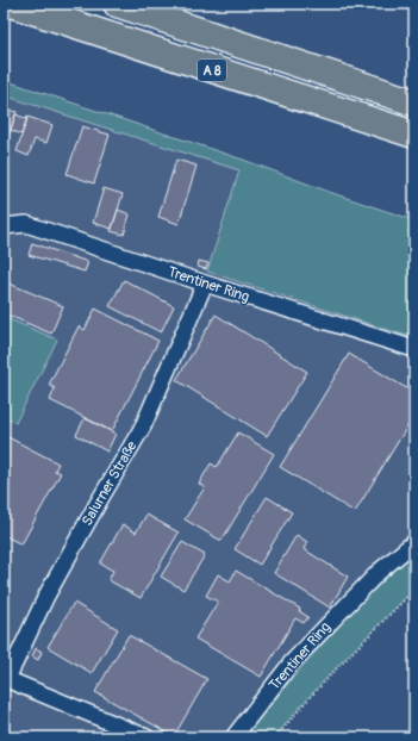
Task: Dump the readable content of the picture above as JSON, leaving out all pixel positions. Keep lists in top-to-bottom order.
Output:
{
  "streets": {
    "highway": ["A 8"],
    "street": ["Trentiner Ring", "Salurner Straße"]
  },
  "crossings": [
    ["Trentiner Ring", "Salurner Straße"]
  ]
}
